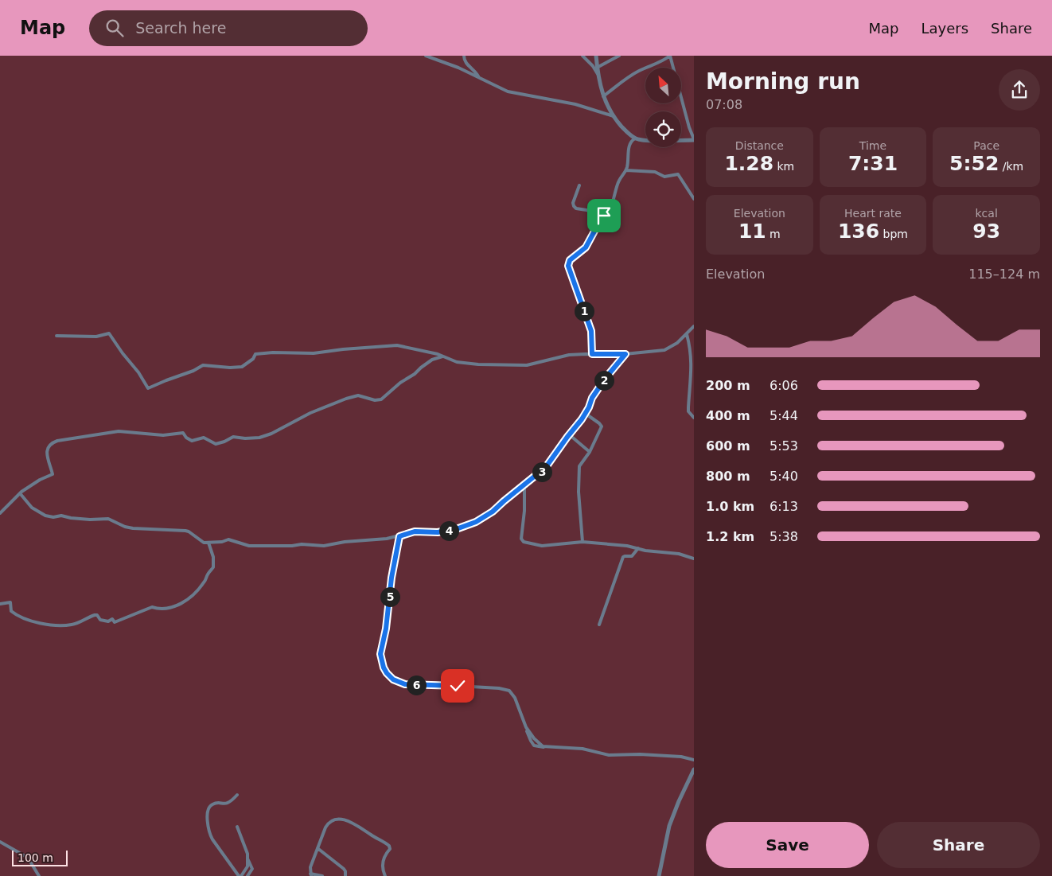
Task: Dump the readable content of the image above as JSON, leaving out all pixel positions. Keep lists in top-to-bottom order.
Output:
{
  "scale_bar": "100 m",
  "north": "top left",
  "page": {
    "header": "Map",
    "search": "Search here",
    "nav": ["Map", "Layers", "Share"],
    "heading": ["Morning run", "07:08"],
    "stats": [
      ["Distance", "1.28 km"],
      ["Time", "7:31"],
      ["Pace", "5:52 /km"],
      ["Elevation", "11 m"],
      ["Heart rate", "136 bpm"],
      ["kcal", "93"]
    ],
    "chart": ["Elevation", "115–124 m"],
    "pins": [
      "1",
      "2",
      "3",
      "4",
      "5",
      "6"
    ],
    "list": [
      {
        "name": "200 m",
        "note": "6:06"
      },
      {
        "name": "400 m",
        "note": "5:44"
      },
      {
        "name": "600 m",
        "note": "5:53"
      },
      {
        "name": "800 m",
        "note": "5:40"
      },
      {
        "name": "1.0 km",
        "note": "6:13"
      },
      {
        "name": "1.2 km",
        "note": "5:38"
      }
    ],
    "buttons": ["Save", "Share"],
    "scale": "100 m"
  }
}
